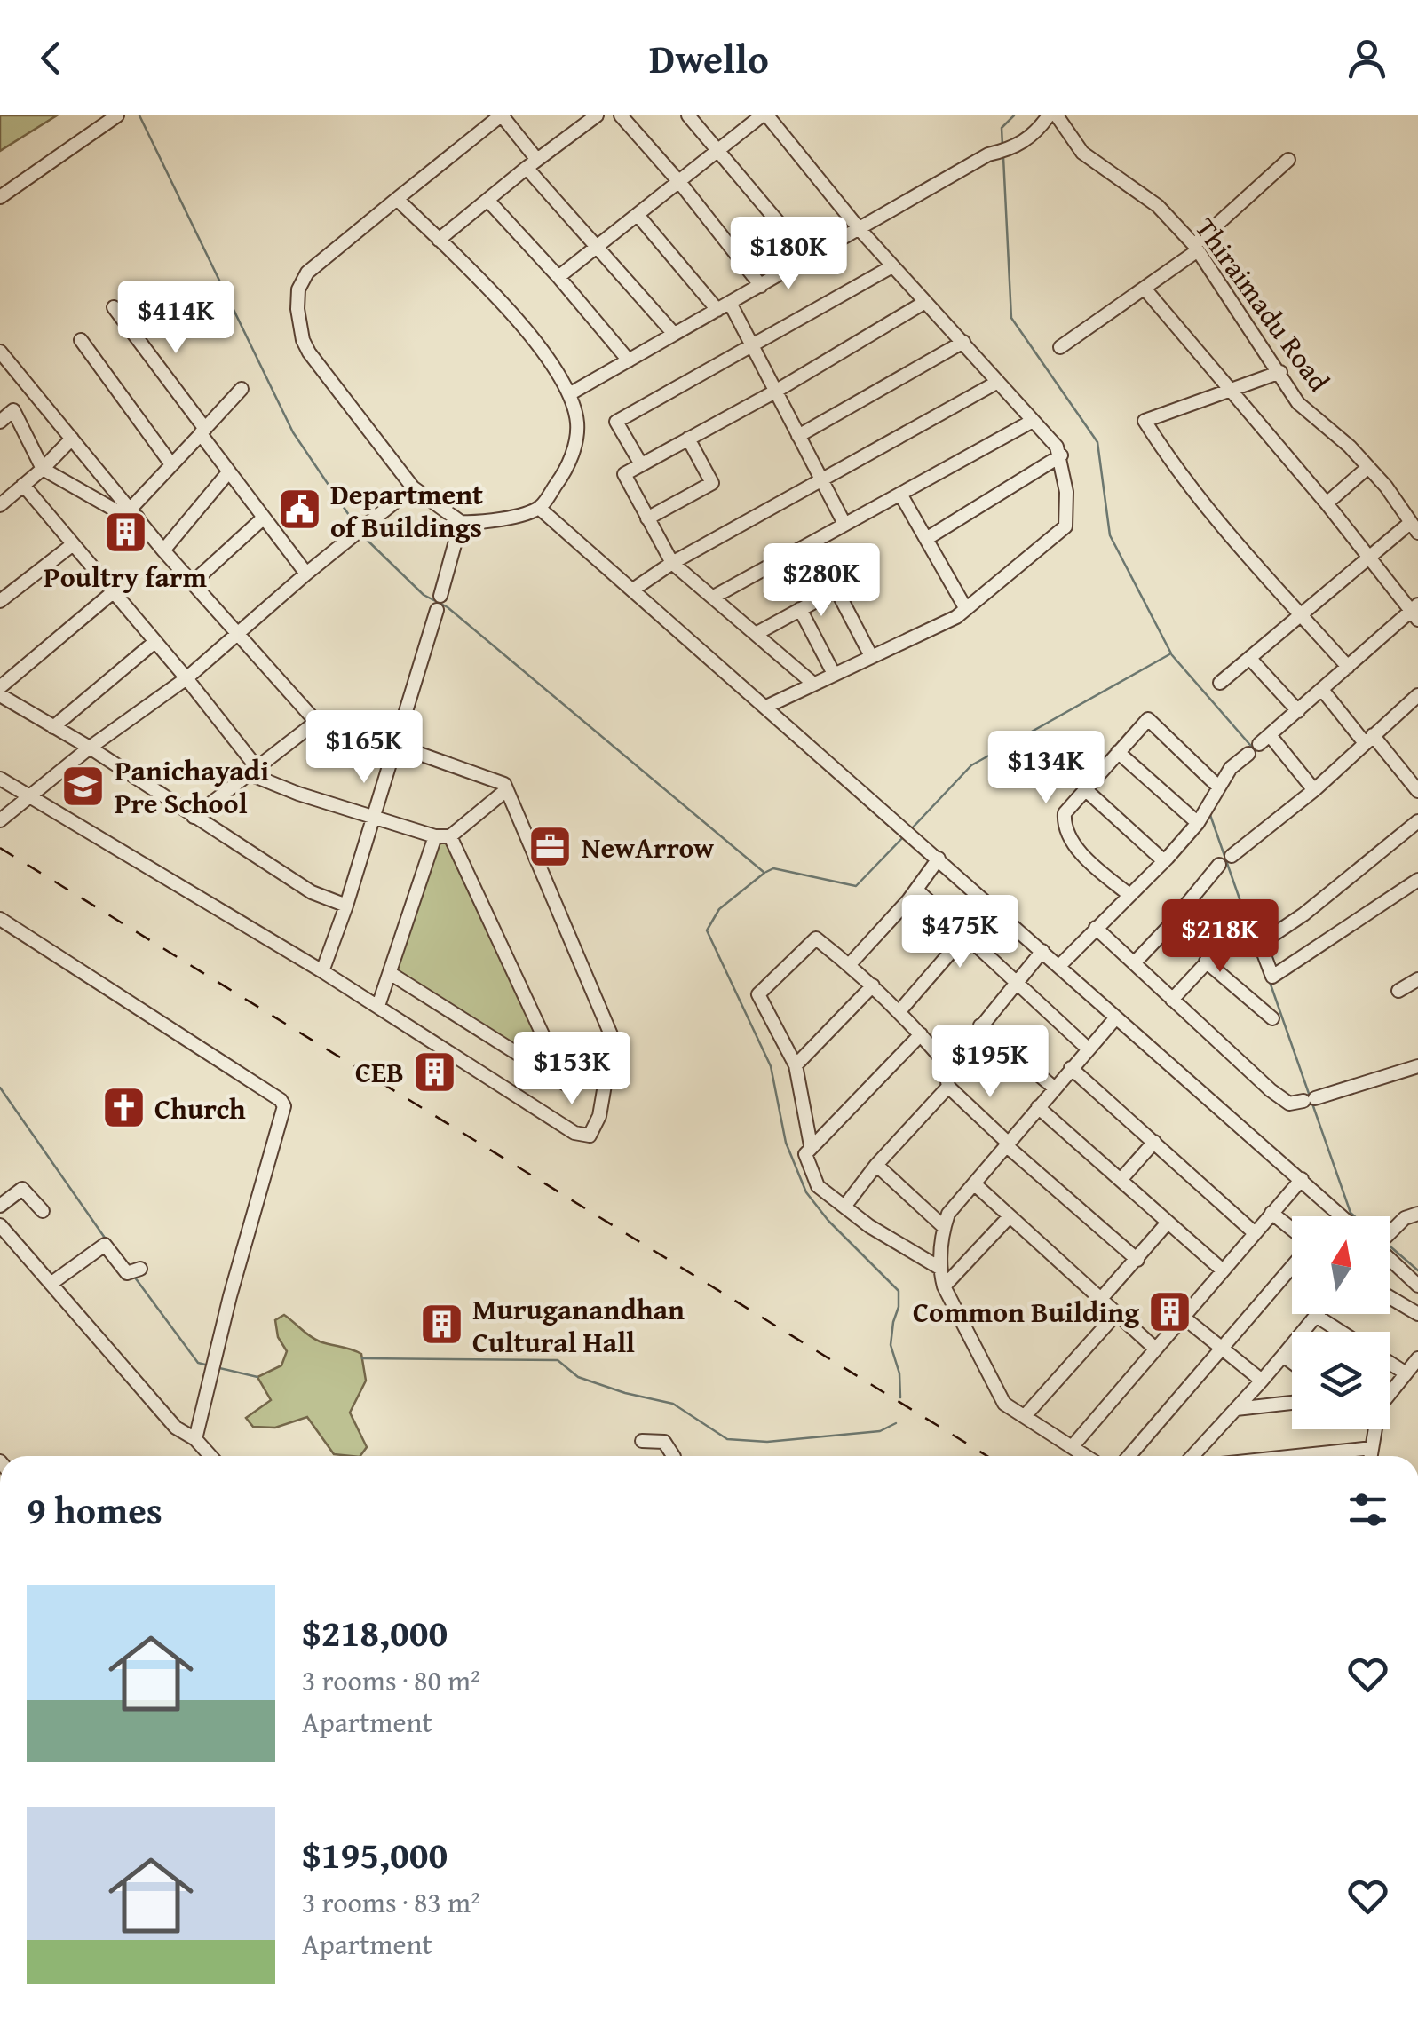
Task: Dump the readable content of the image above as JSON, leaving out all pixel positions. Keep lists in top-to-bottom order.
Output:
{
  "streets": {
    "street": ["Thiraimadu Road"]
  },
  "places": {
    "public building": ["Department of Buildings"],
    "building": [
      "Poultry farm",
      "CEB",
      "Common Building",
      "Muruganandhan Cultural Hall"
    ],
    "school or university": ["Panichayadi Pre School"],
    "office": ["NewArrow"],
    "church": ["Church"]
  },
  "north": "top",
  "page": {
    "header": "Dwello",
    "price": [
      "$180K",
      "$414K",
      "$280K",
      "$165K",
      "$134K",
      "$475K",
      "$218K",
      "$195K",
      "$153K"
    ],
    "heading": "9 homes",
    "list": [
      {
        "name": "$218,000",
        "note": "3 rooms · 80 m² · Apartment"
      },
      {
        "name": "$195,000",
        "note": "3 rooms · 83 m² · Apartment"
      }
    ]
  }
}
